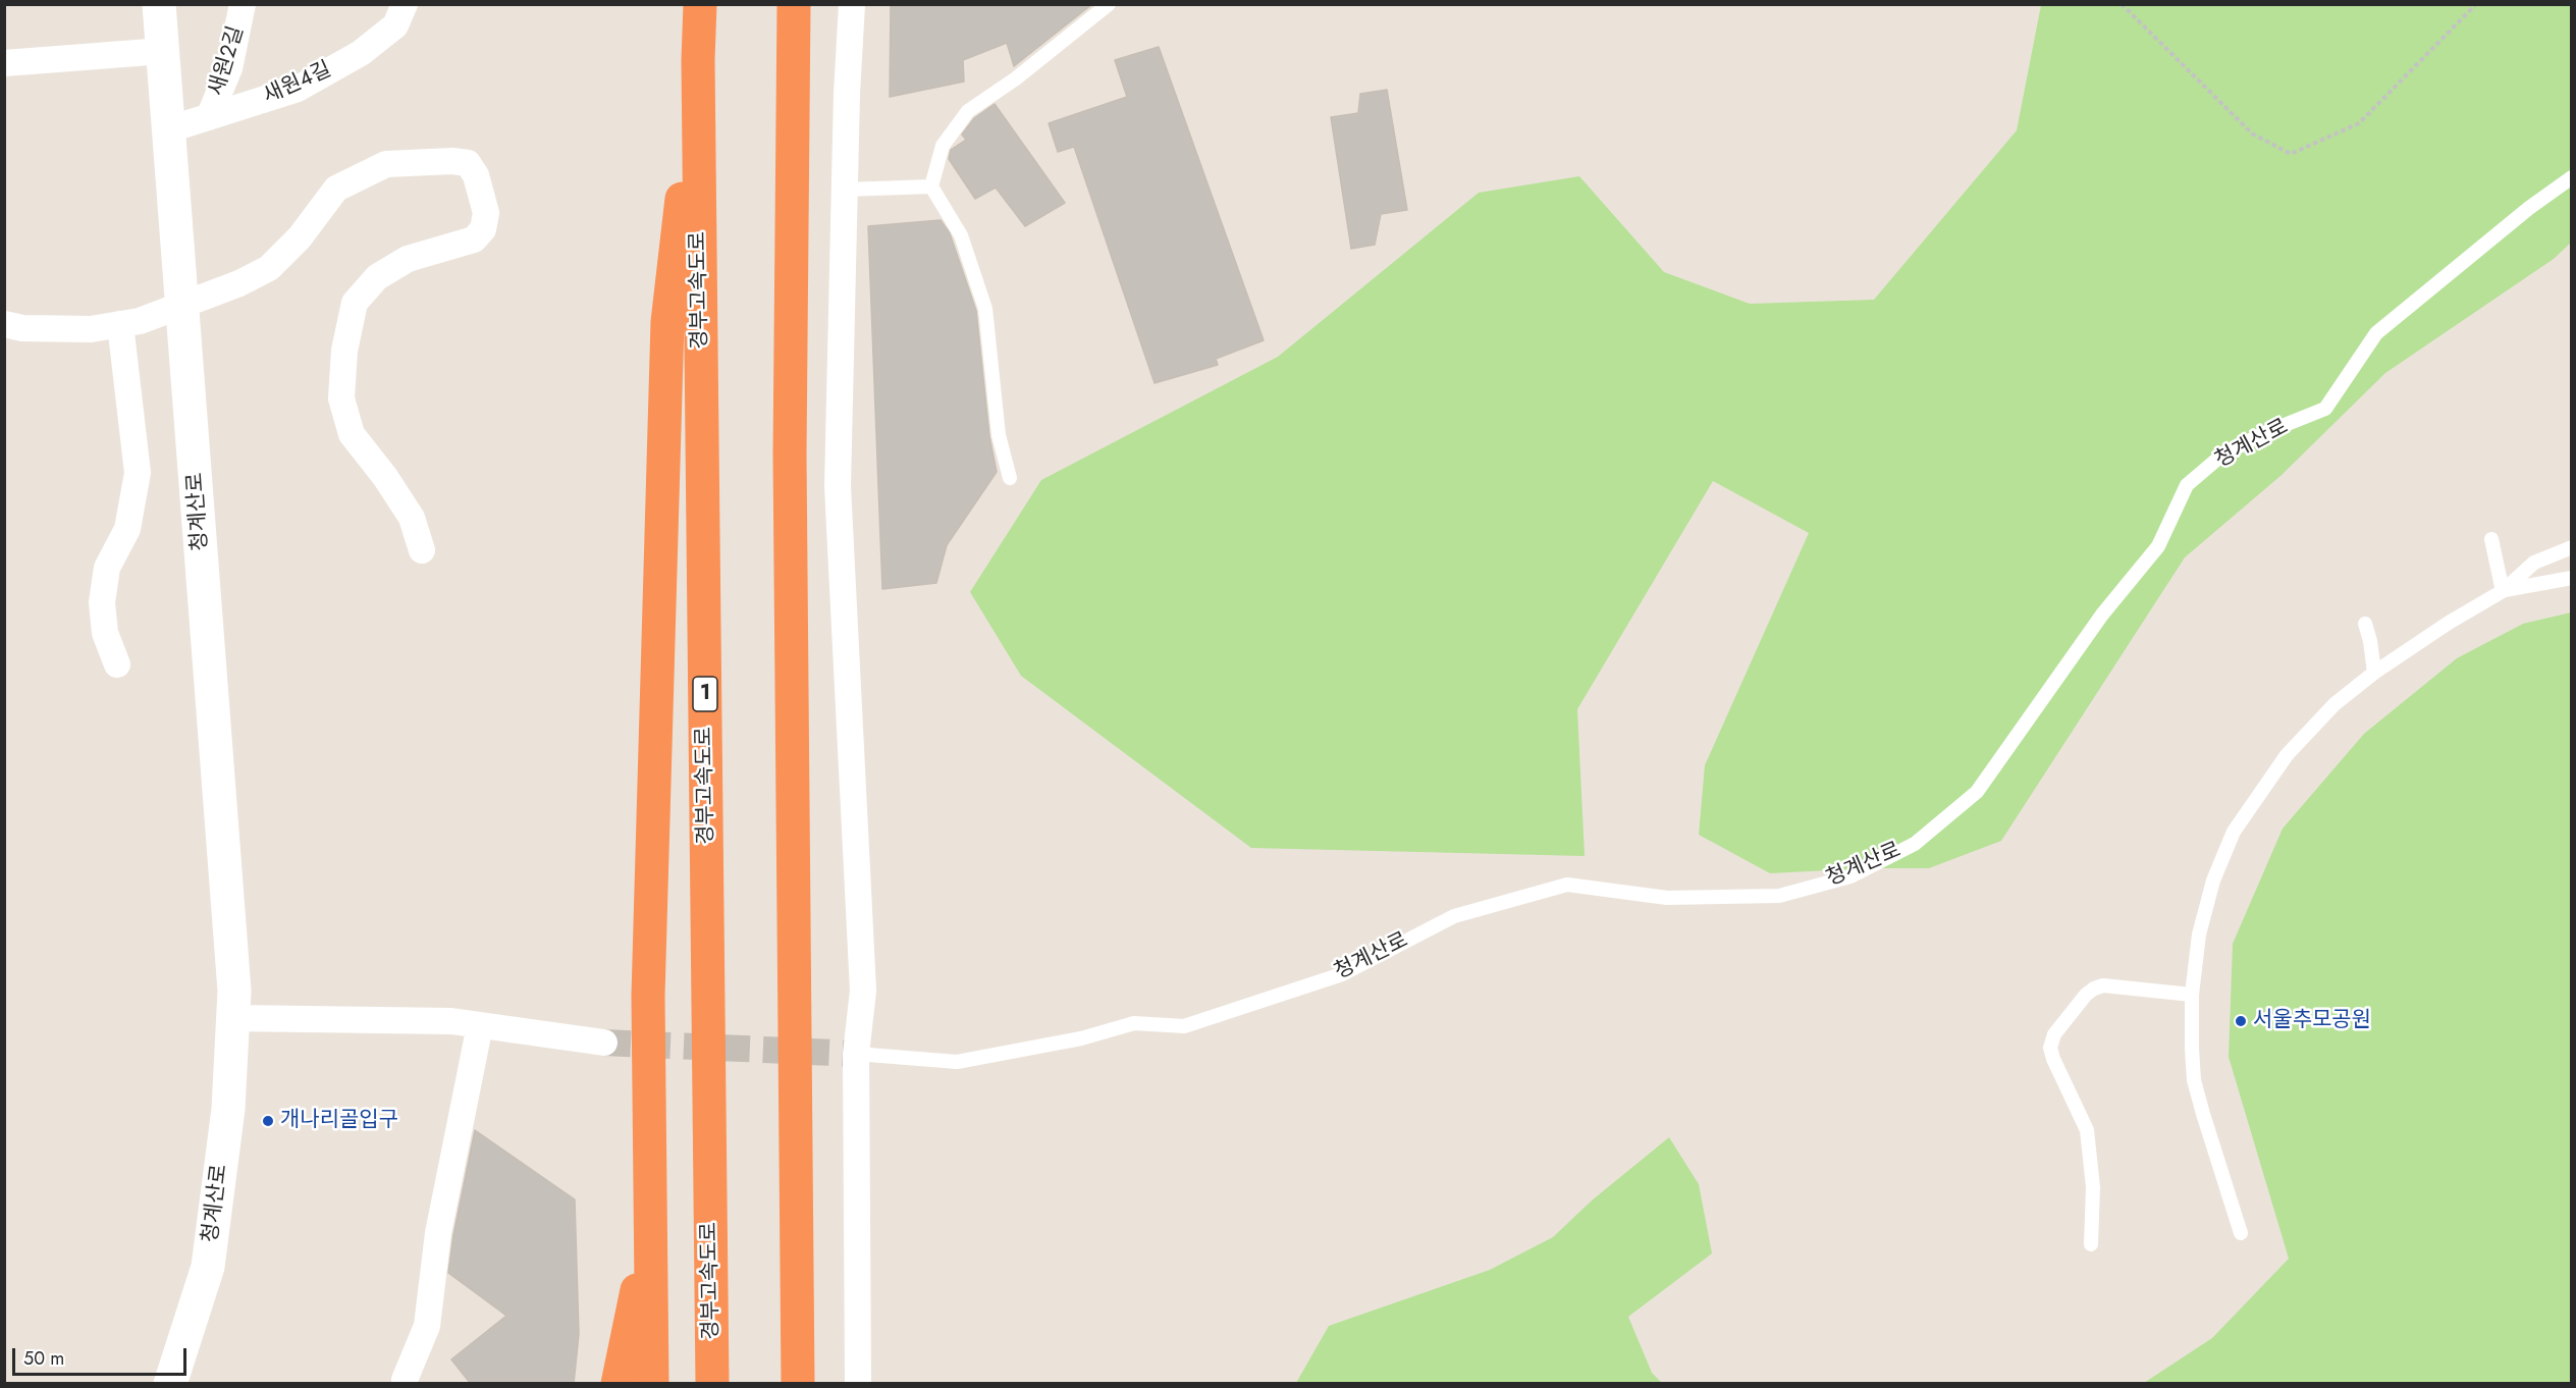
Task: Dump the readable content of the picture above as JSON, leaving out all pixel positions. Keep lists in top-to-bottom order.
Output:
{
  "streets": {
    "highway": ["경부고속도로", "1"],
    "main road": ["청계산로"],
    "street": ["새원2길", "새원4길"]
  },
  "crossings": [
    ["새원2길", "새원4길"],
    ["새원4길", "청계산로"]
  ],
  "places": ["서울추모공원", "개나리골입구"],
  "scale_bar": "50 m"
}
